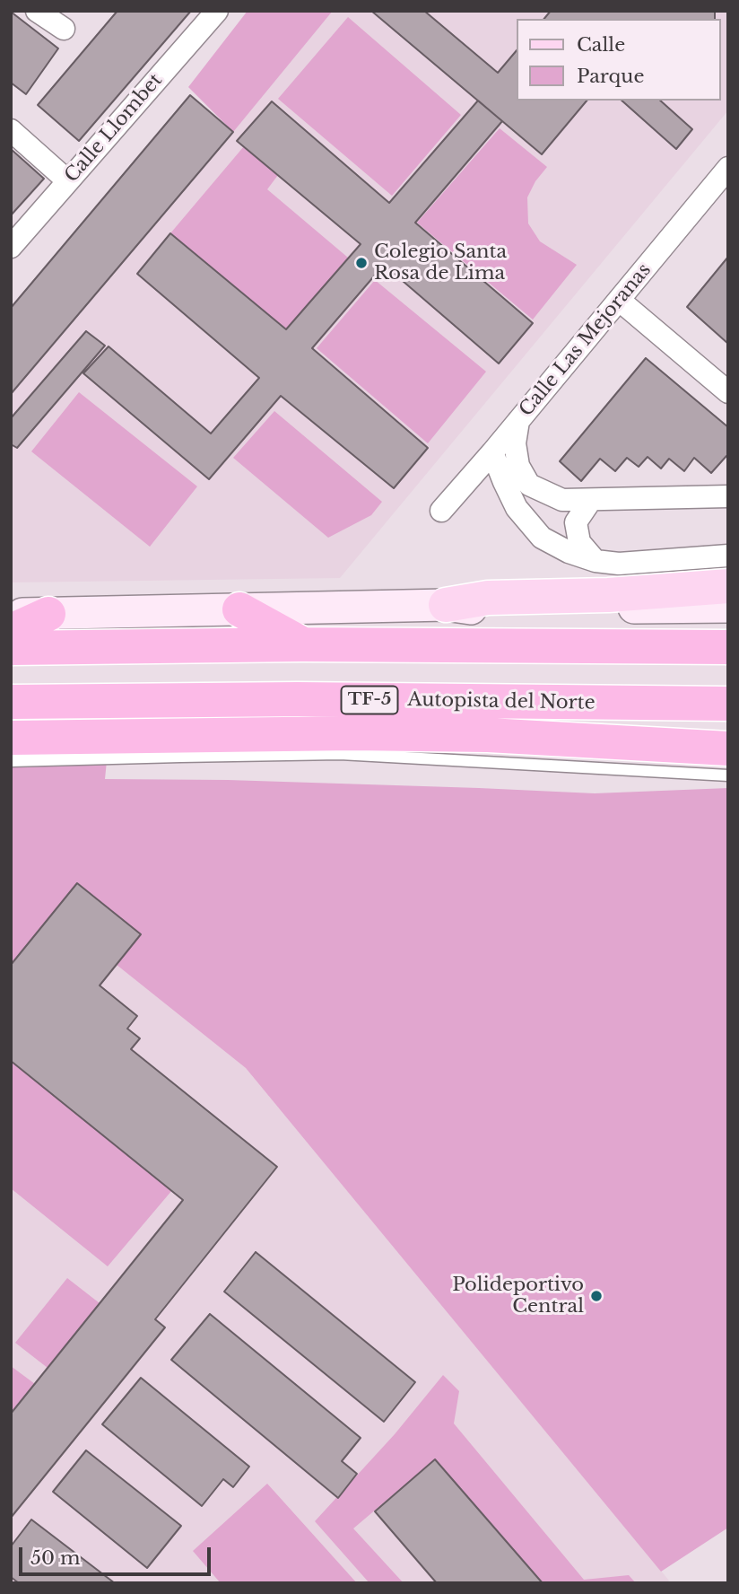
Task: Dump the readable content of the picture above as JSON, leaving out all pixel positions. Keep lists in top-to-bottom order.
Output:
{
  "streets": {
    "highway": ["TF-5", "Autopista del Norte"],
    "street": ["Calle Llombet", "Calle Las Mejoranas"]
  },
  "places": ["Colegio Santa Rosa de Lima", "Polideportivo Central"],
  "legend": ["Calle", "Parque"],
  "scale_bar": "50 m"
}
